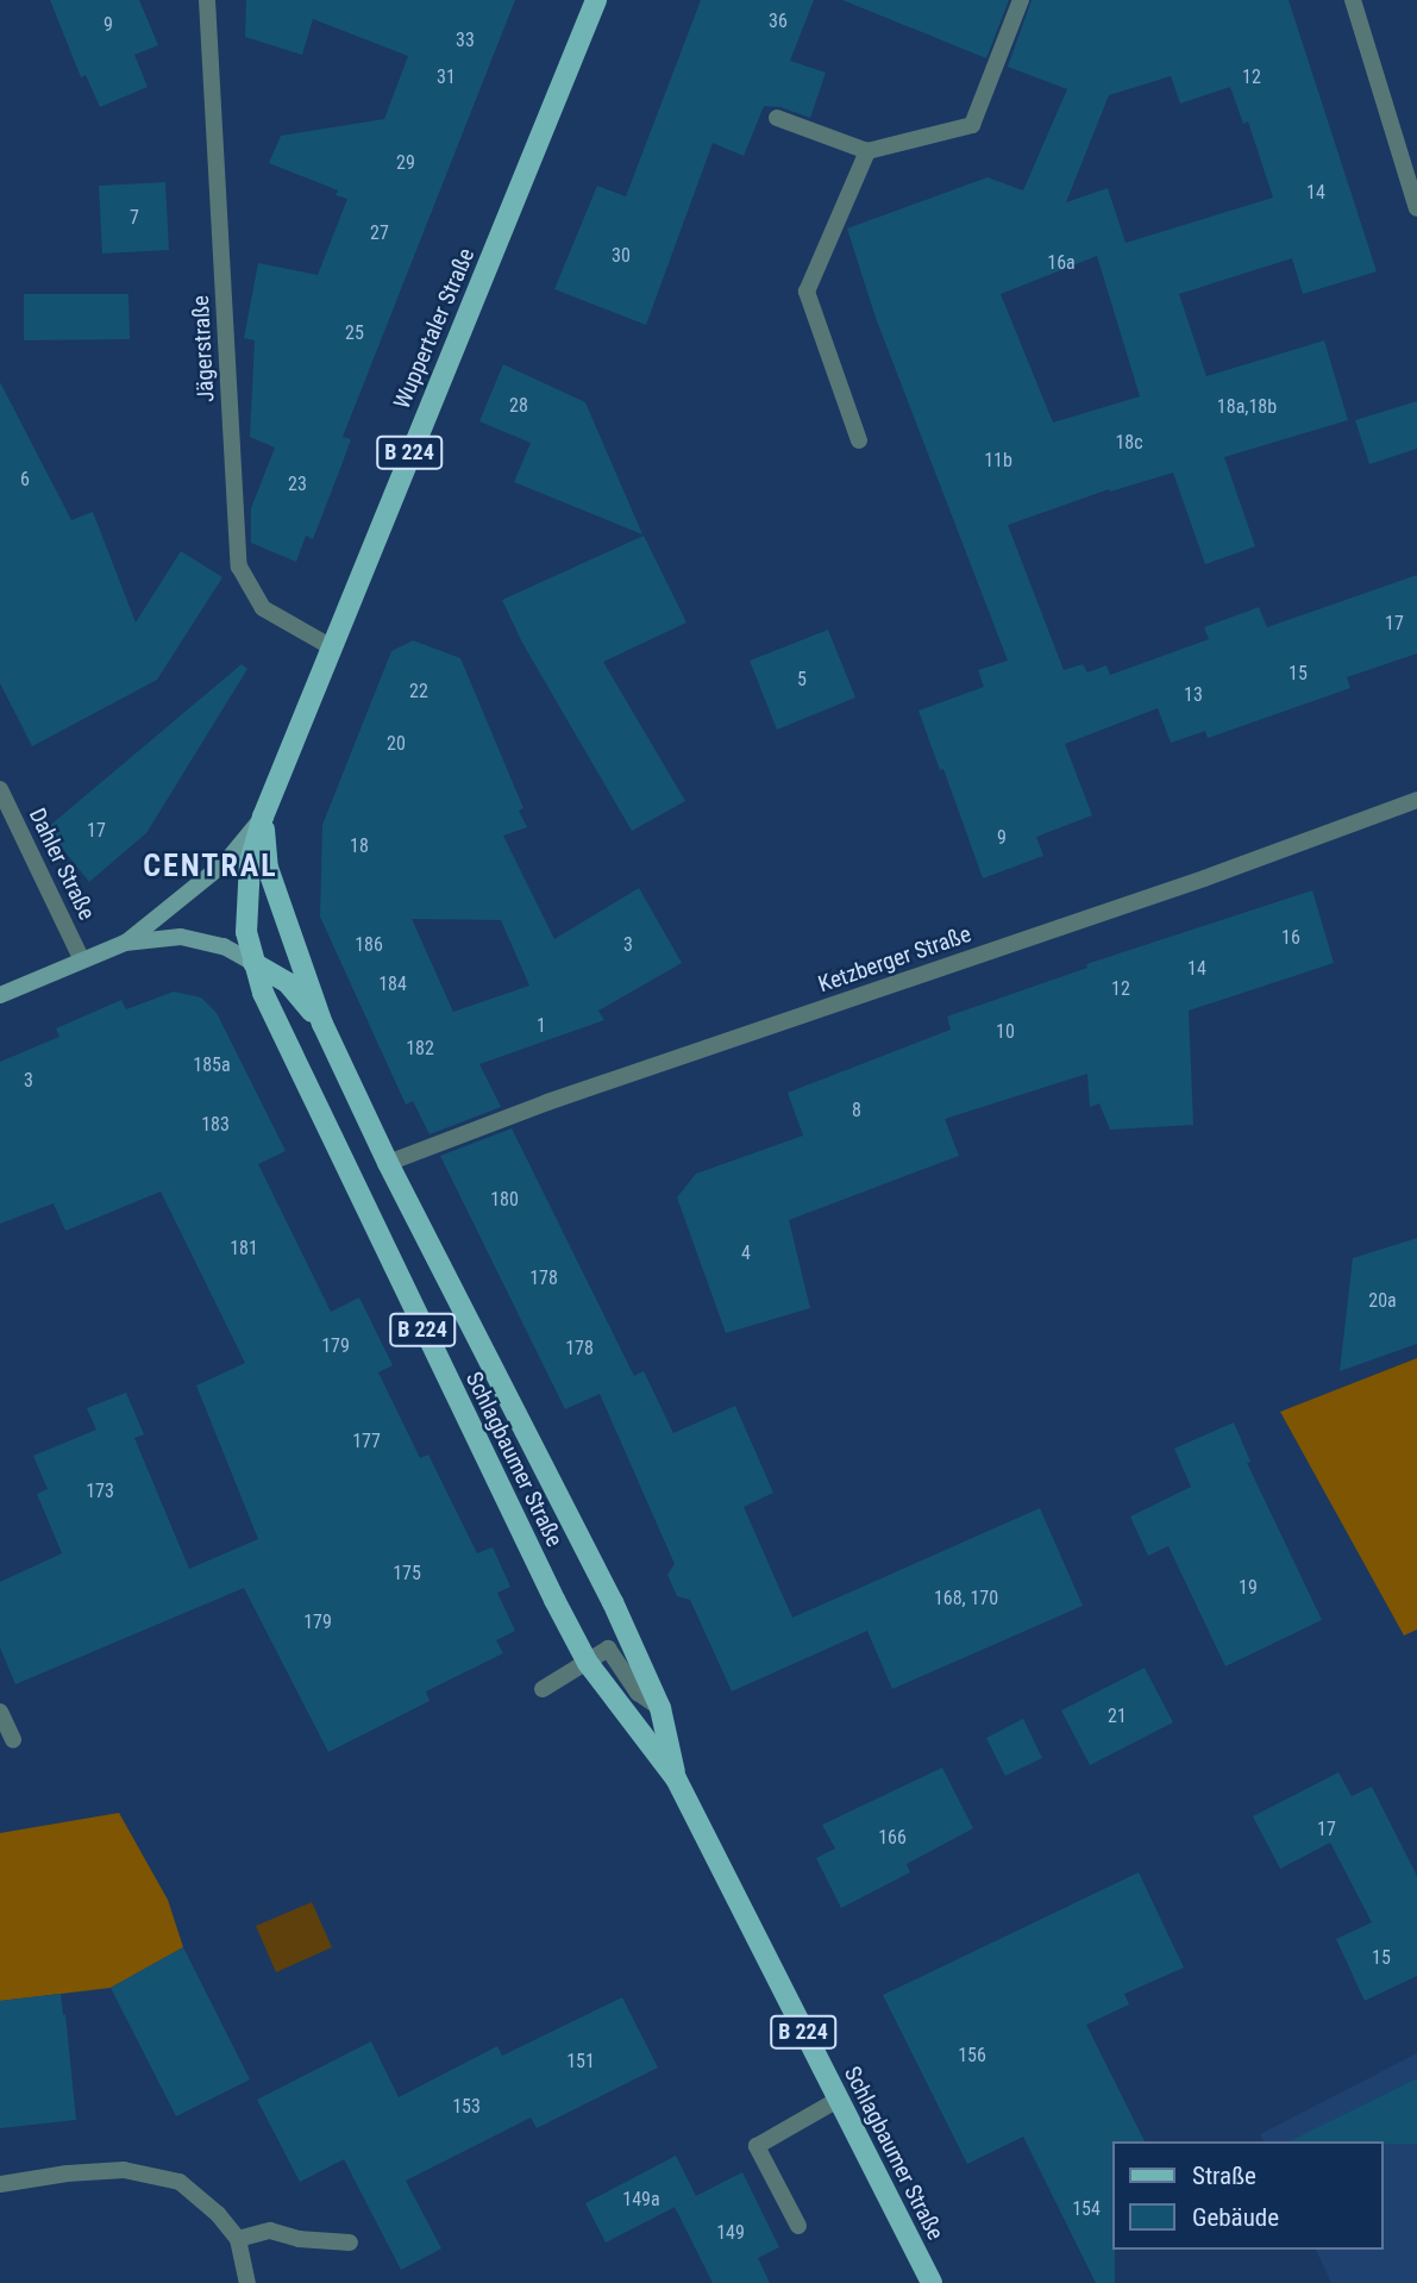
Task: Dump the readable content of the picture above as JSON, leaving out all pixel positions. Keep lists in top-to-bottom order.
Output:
{
  "streets": {
    "main road": ["Wuppertaler Straße", "B 224", "Schlagbaumer Straße"],
    "street": ["Jägerstraße", "Dahler Straße", "Ketzberger Straße"]
  },
  "crossings": [
    ["Wuppertaler Straße", "Jägerstraße"],
    ["Wuppertaler Straße", "Schlagbaumer Straße"],
    ["Ketzberger Straße", "Schlagbaumer Straße"]
  ],
  "districts": ["CENTRAL"],
  "house_numbers": [
    "36",
    "9",
    "33",
    "31",
    "12",
    "29",
    "14",
    "7",
    "27",
    "30",
    "16a",
    "25",
    "28",
    "18a,18b",
    "18c",
    "11b",
    "6",
    "23",
    "17",
    "15",
    "5",
    "22",
    "13",
    "20",
    "17",
    "9",
    "18",
    "16",
    "186",
    "3",
    "14",
    "184",
    "12",
    "1",
    "10",
    "182",
    "185a",
    "3",
    "8",
    "183",
    "180",
    "181",
    "4",
    "178",
    "20a",
    "179",
    "178",
    "177",
    "173",
    "175",
    "19",
    "168, 170",
    "179",
    "21",
    "17",
    "166",
    "15",
    "156",
    "151",
    "153",
    "149a",
    "154",
    "149"
  ],
  "legend": ["Straße", "Gebäude"]
}
